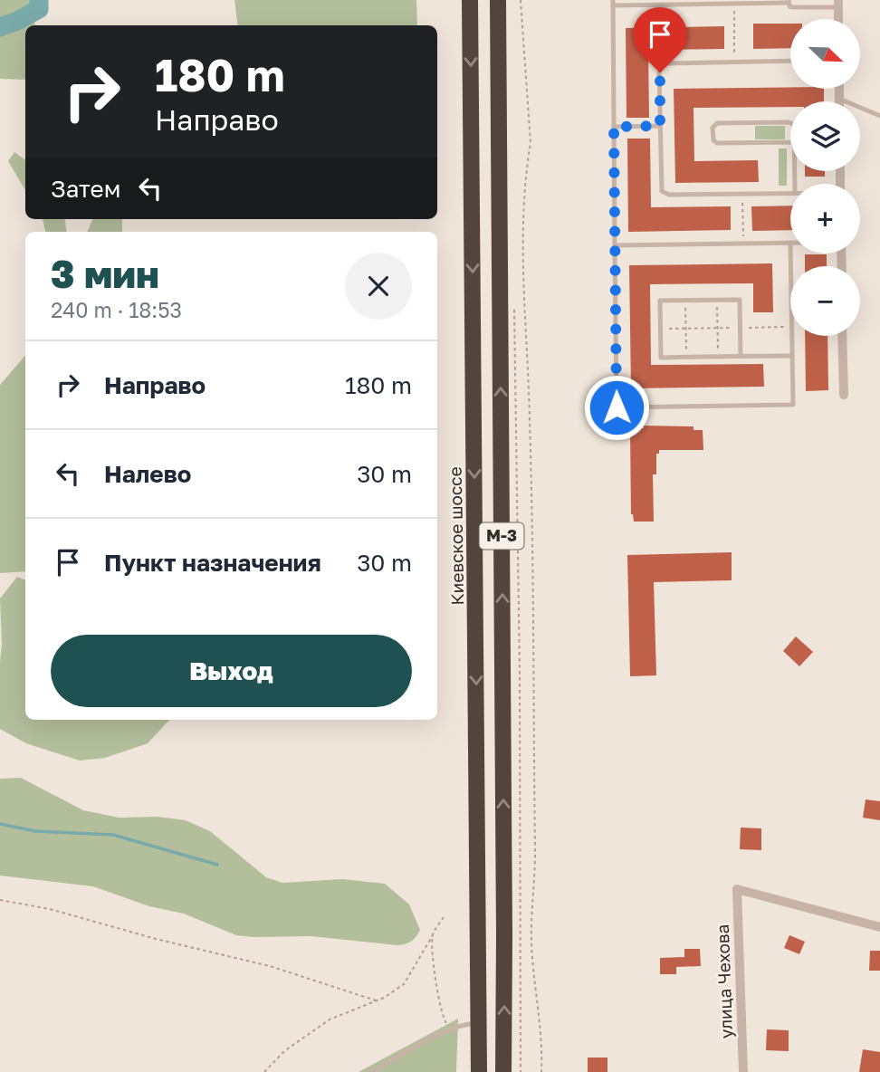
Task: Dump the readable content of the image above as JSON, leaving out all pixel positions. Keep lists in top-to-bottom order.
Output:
{
  "streets": {
    "highway": ["Киевское шоссе", "М-3"],
    "street": ["улица Чехова"]
  },
  "north": "bottom right",
  "page": {
    "map_buttons": ["+", "−"],
    "turn": ["180 m", "Направо"],
    "then": "Затем",
    "heading": ["3 мин", "240 m · 18:53"],
    "list": [
      {
        "name": "Направо",
        "value": "180 m"
      },
      {
        "name": "Налево",
        "value": "30 m"
      },
      {
        "name": "Пункт назначения",
        "value": "30 m"
      }
    ],
    "buttons": "Выход"
  }
}
